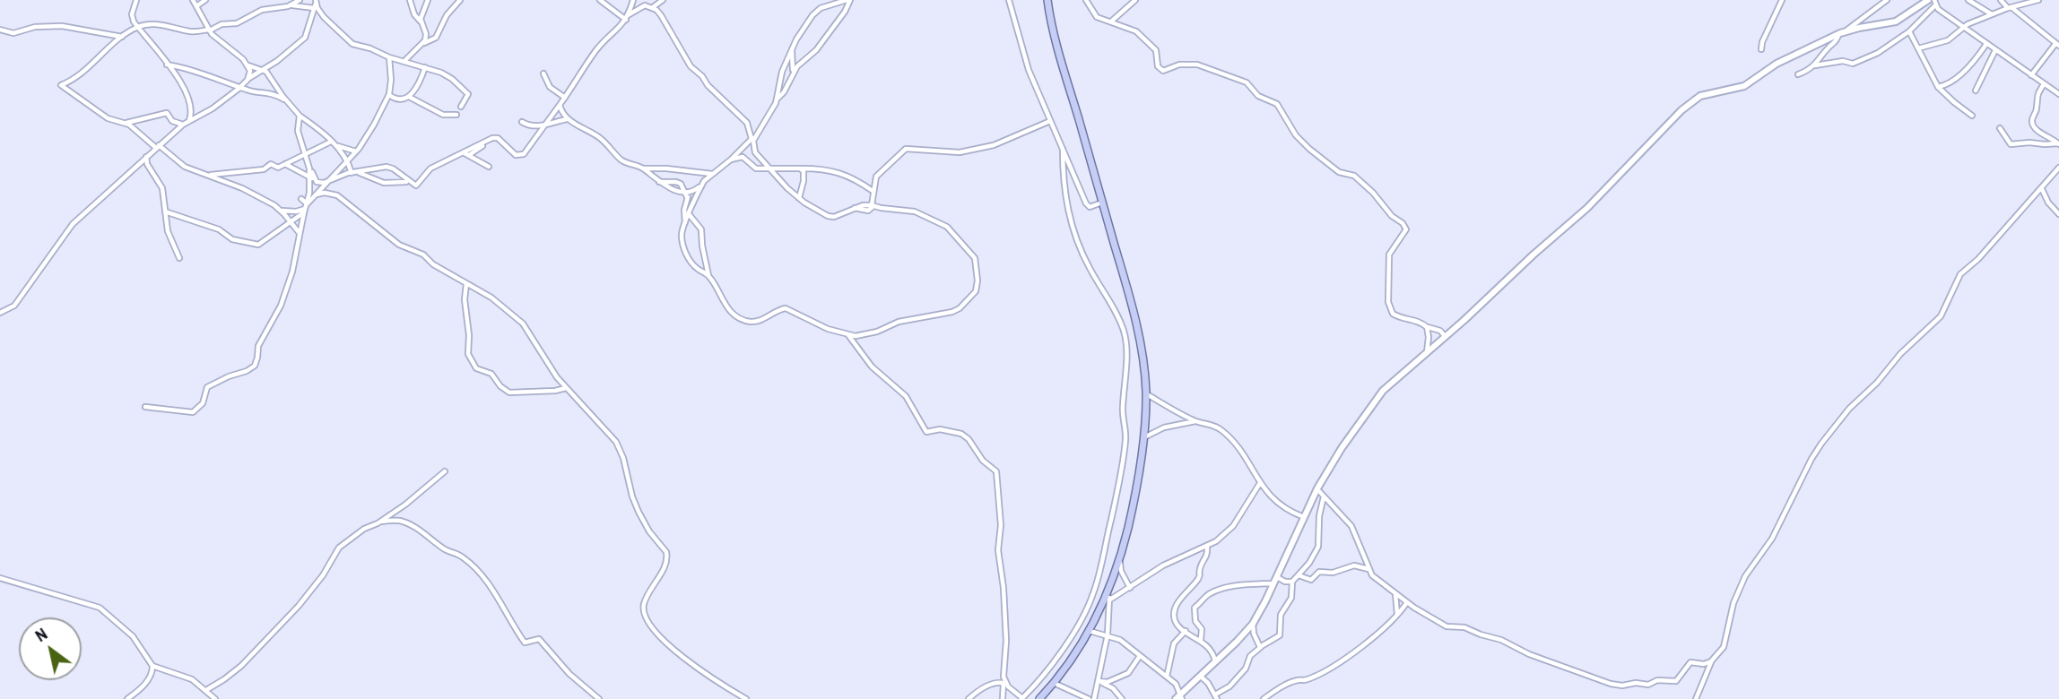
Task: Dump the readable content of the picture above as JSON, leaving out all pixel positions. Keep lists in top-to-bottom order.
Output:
{
  "north": "top left"
}
